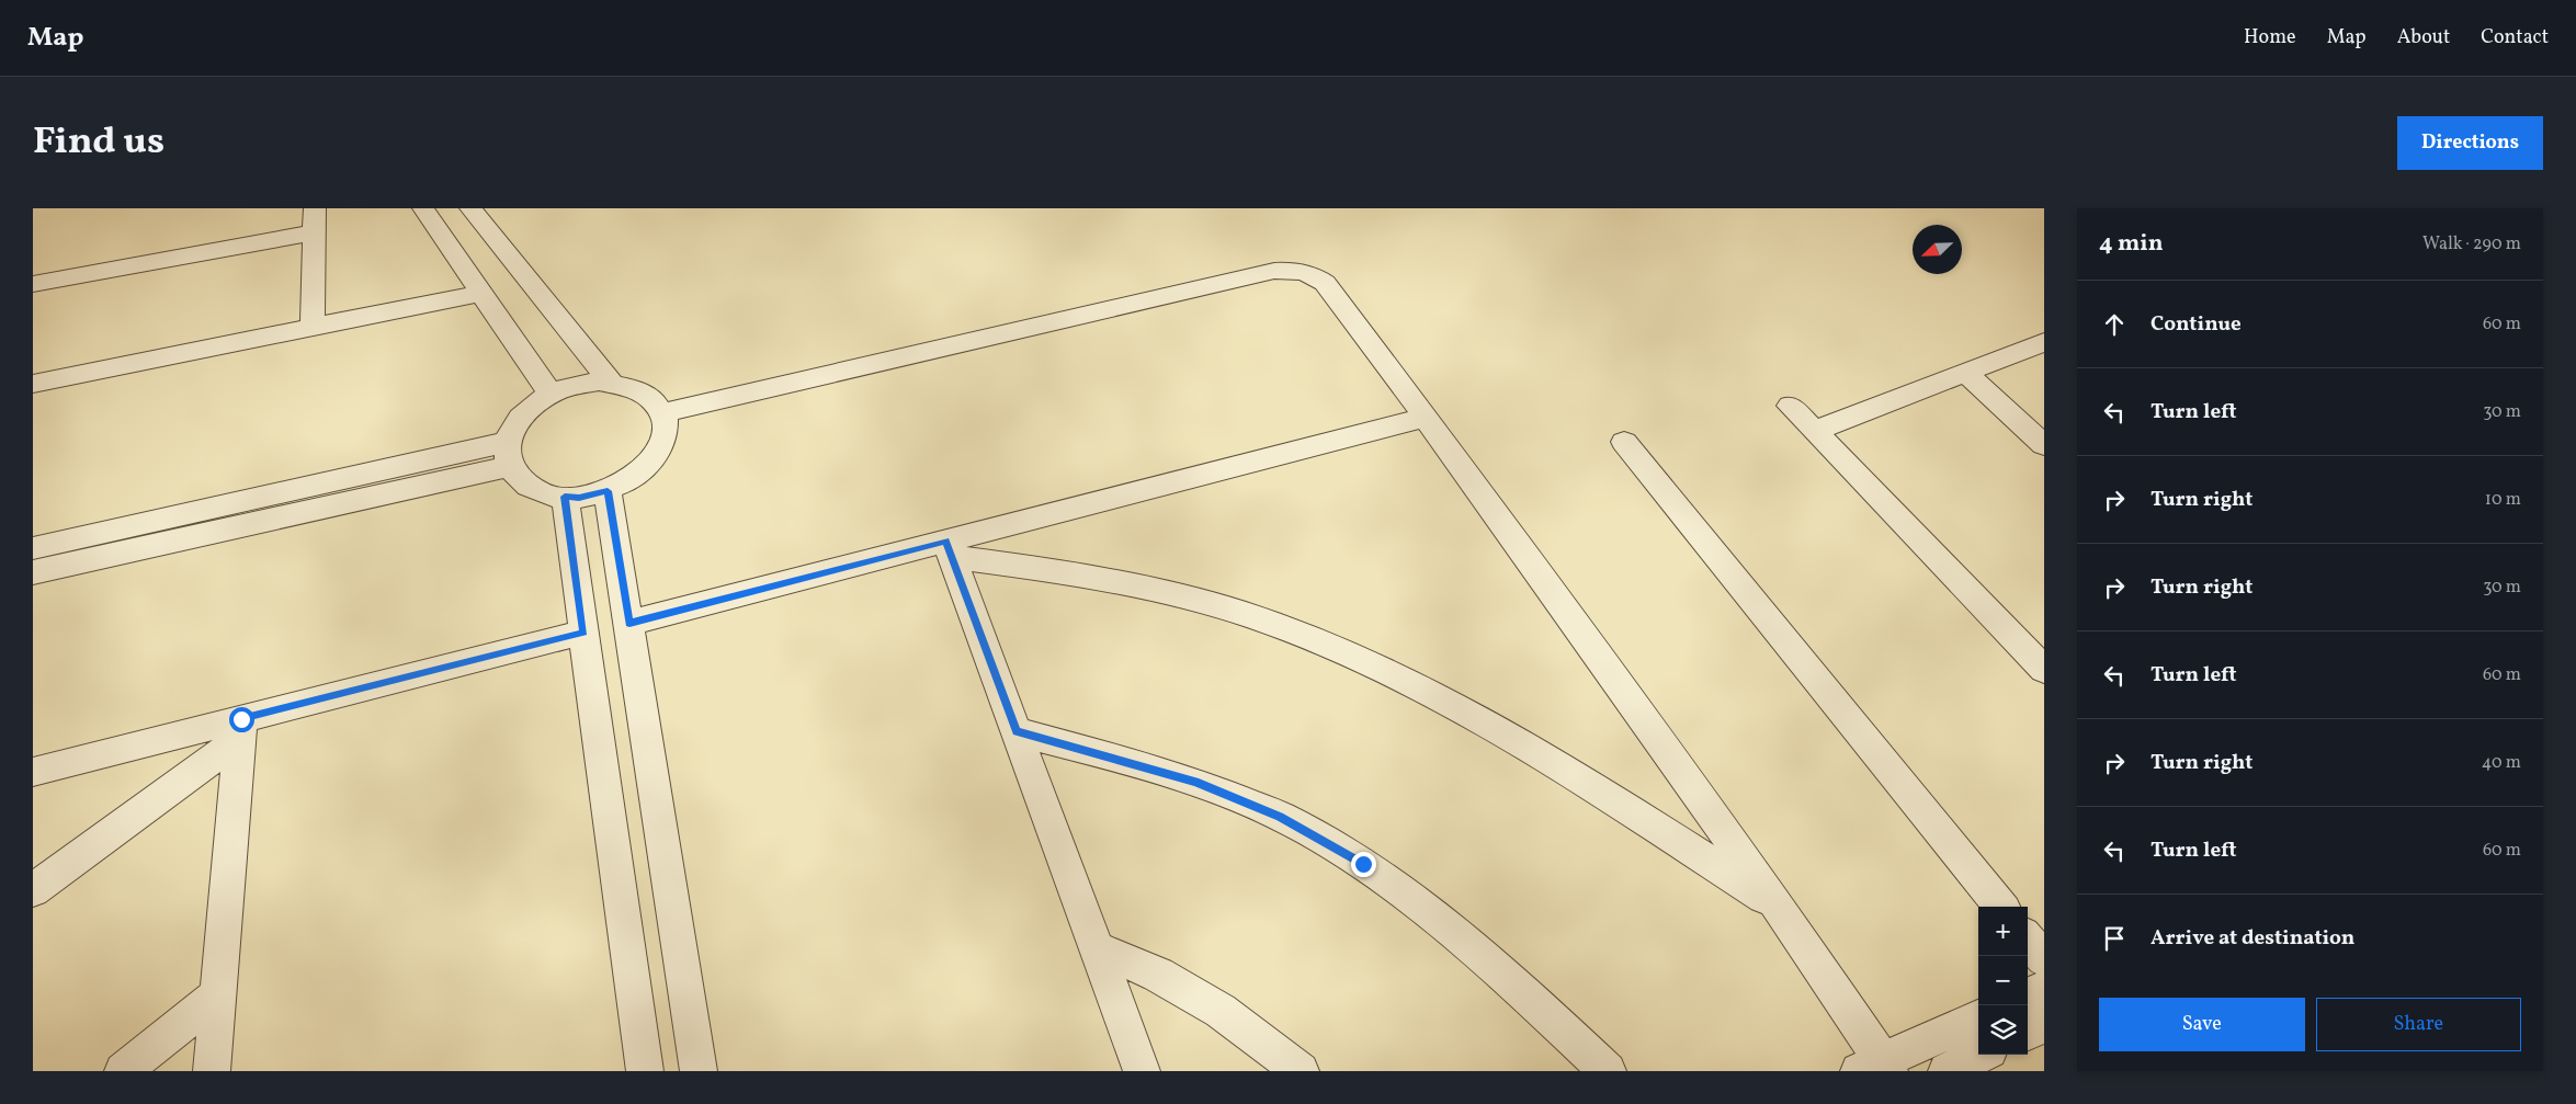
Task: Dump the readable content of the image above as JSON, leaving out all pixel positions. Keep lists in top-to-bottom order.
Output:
{
  "north": "bottom left",
  "page": {
    "header": "Map",
    "nav": [
      "Home",
      "Map",
      "About",
      "Contact"
    ],
    "title": "Find us",
    "buttons": [
      "Directions",
      ["Save", "Share"]
    ],
    "heading": ["4 min", "Walk · 290 m"],
    "list": [
      ["Continue", "60 m"],
      ["Turn left", "30 m"],
      ["Turn right", "10 m"],
      ["Turn right", "30 m"],
      ["Turn left", "60 m"],
      ["Turn right", "40 m"],
      ["Turn left", "60 m"],
      "Arrive at destination"
    ],
    "map_buttons": ["+", "−"]
  }
}
